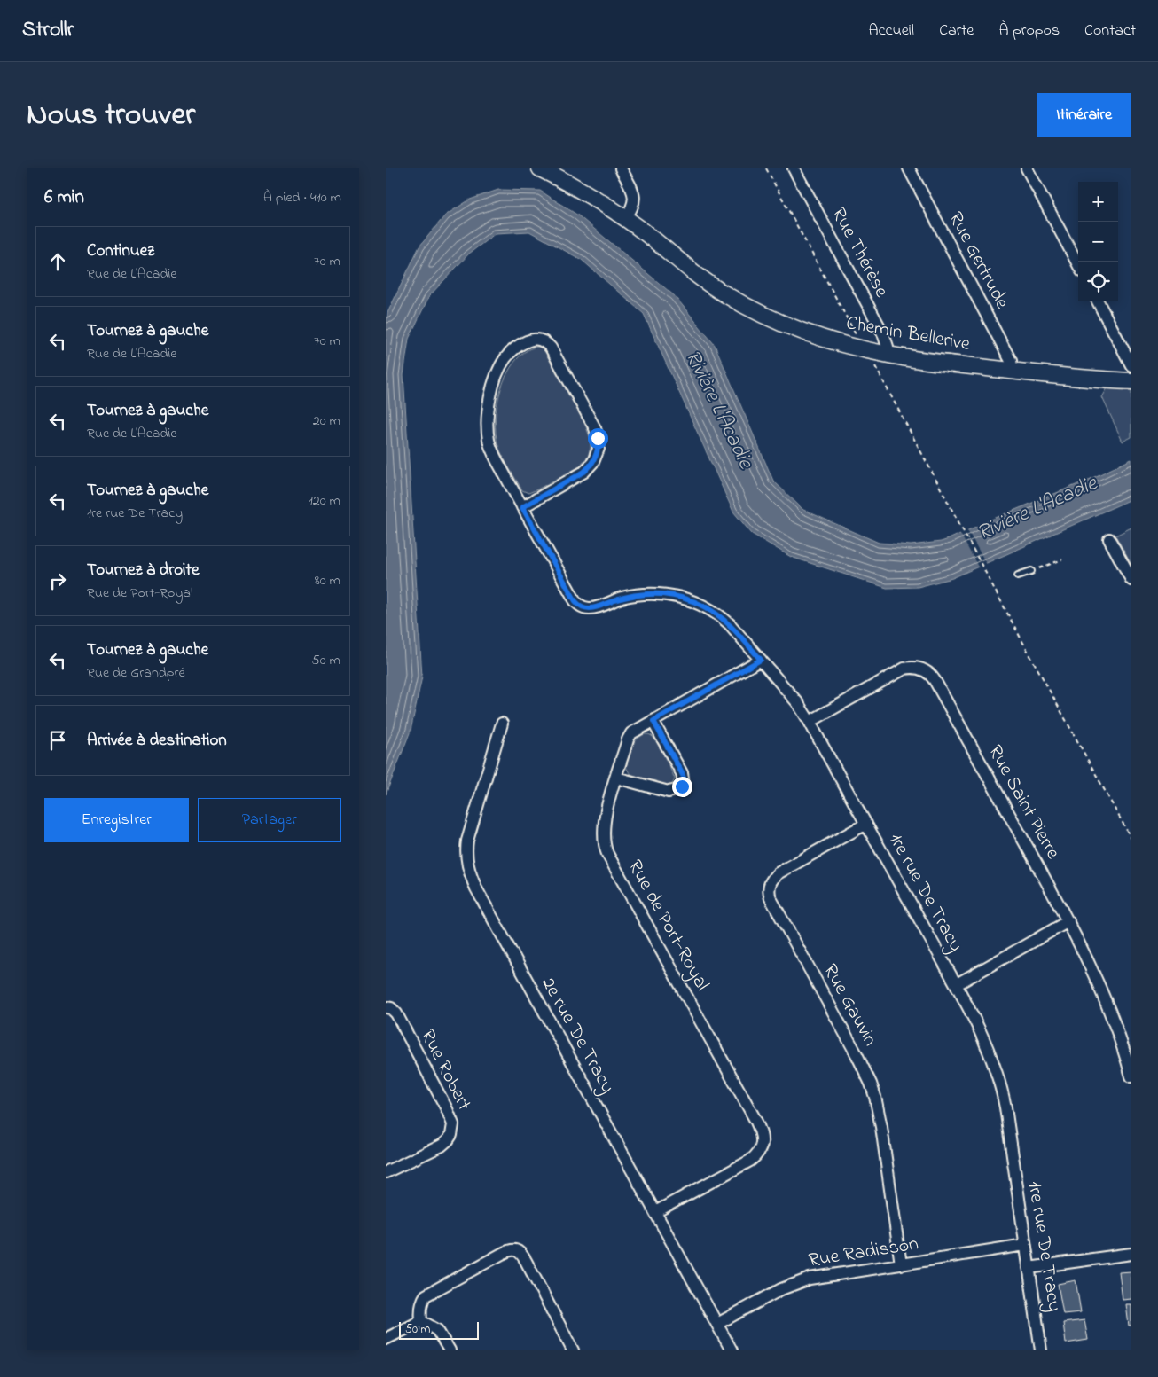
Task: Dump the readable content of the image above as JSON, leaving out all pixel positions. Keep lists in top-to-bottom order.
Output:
{
  "streets": {
    "street": [
      "Rue Thérèse",
      "Rue Gertrude",
      "Chemin Bellerive",
      "Rue Saint Pierre",
      "1re rue De Tracy",
      "Rue de Port-Royal",
      "Rue Gauvin",
      "2e rue De Tracy",
      "Rue Robert",
      "Rue Radisson"
    ]
  },
  "crossings": [
    ["Rue Thérèse", "Chemin Bellerive"],
    ["Rue Gertrude", "Chemin Bellerive"],
    ["Rue Saint Pierre", "1re rue De Tracy"],
    ["1re rue De Tracy", "Rue de Port-Royal"],
    ["1re rue De Tracy", "Rue Gauvin"],
    ["1re rue De Tracy", "Rue Radisson"],
    ["Rue de Port-Royal", "2e rue De Tracy"],
    ["Rue Gauvin", "Rue Radisson"],
    ["2e rue De Tracy", "Rue Radisson"]
  ],
  "water": ["Rivière L'Acadie"],
  "scale_bar": "50 m",
  "page": {
    "header": "Strollr",
    "nav": [
      "Accueil",
      "Carte",
      "À propos",
      "Contact"
    ],
    "title": "Nous trouver",
    "buttons": [
      "Itinéraire",
      ["Enregistrer", "Partager"]
    ],
    "heading": ["6 min", "À pied · 410 m"],
    "map_buttons": ["+", "−"],
    "list": [
      ["Continuez", "Rue de L'Acadie", "70 m"],
      ["Tournez à gauche", "Rue de L'Acadie", "70 m"],
      ["Tournez à gauche", "Rue de L'Acadie", "20 m"],
      ["Tournez à gauche", "1re rue De Tracy", "120 m"],
      ["Tournez à droite", "Rue de Port-Royal", "80 m"],
      ["Tournez à gauche", "Rue de Grandpré", "50 m"],
      "Arrivée à destination"
    ],
    "scale": "50 m"
  }
}
